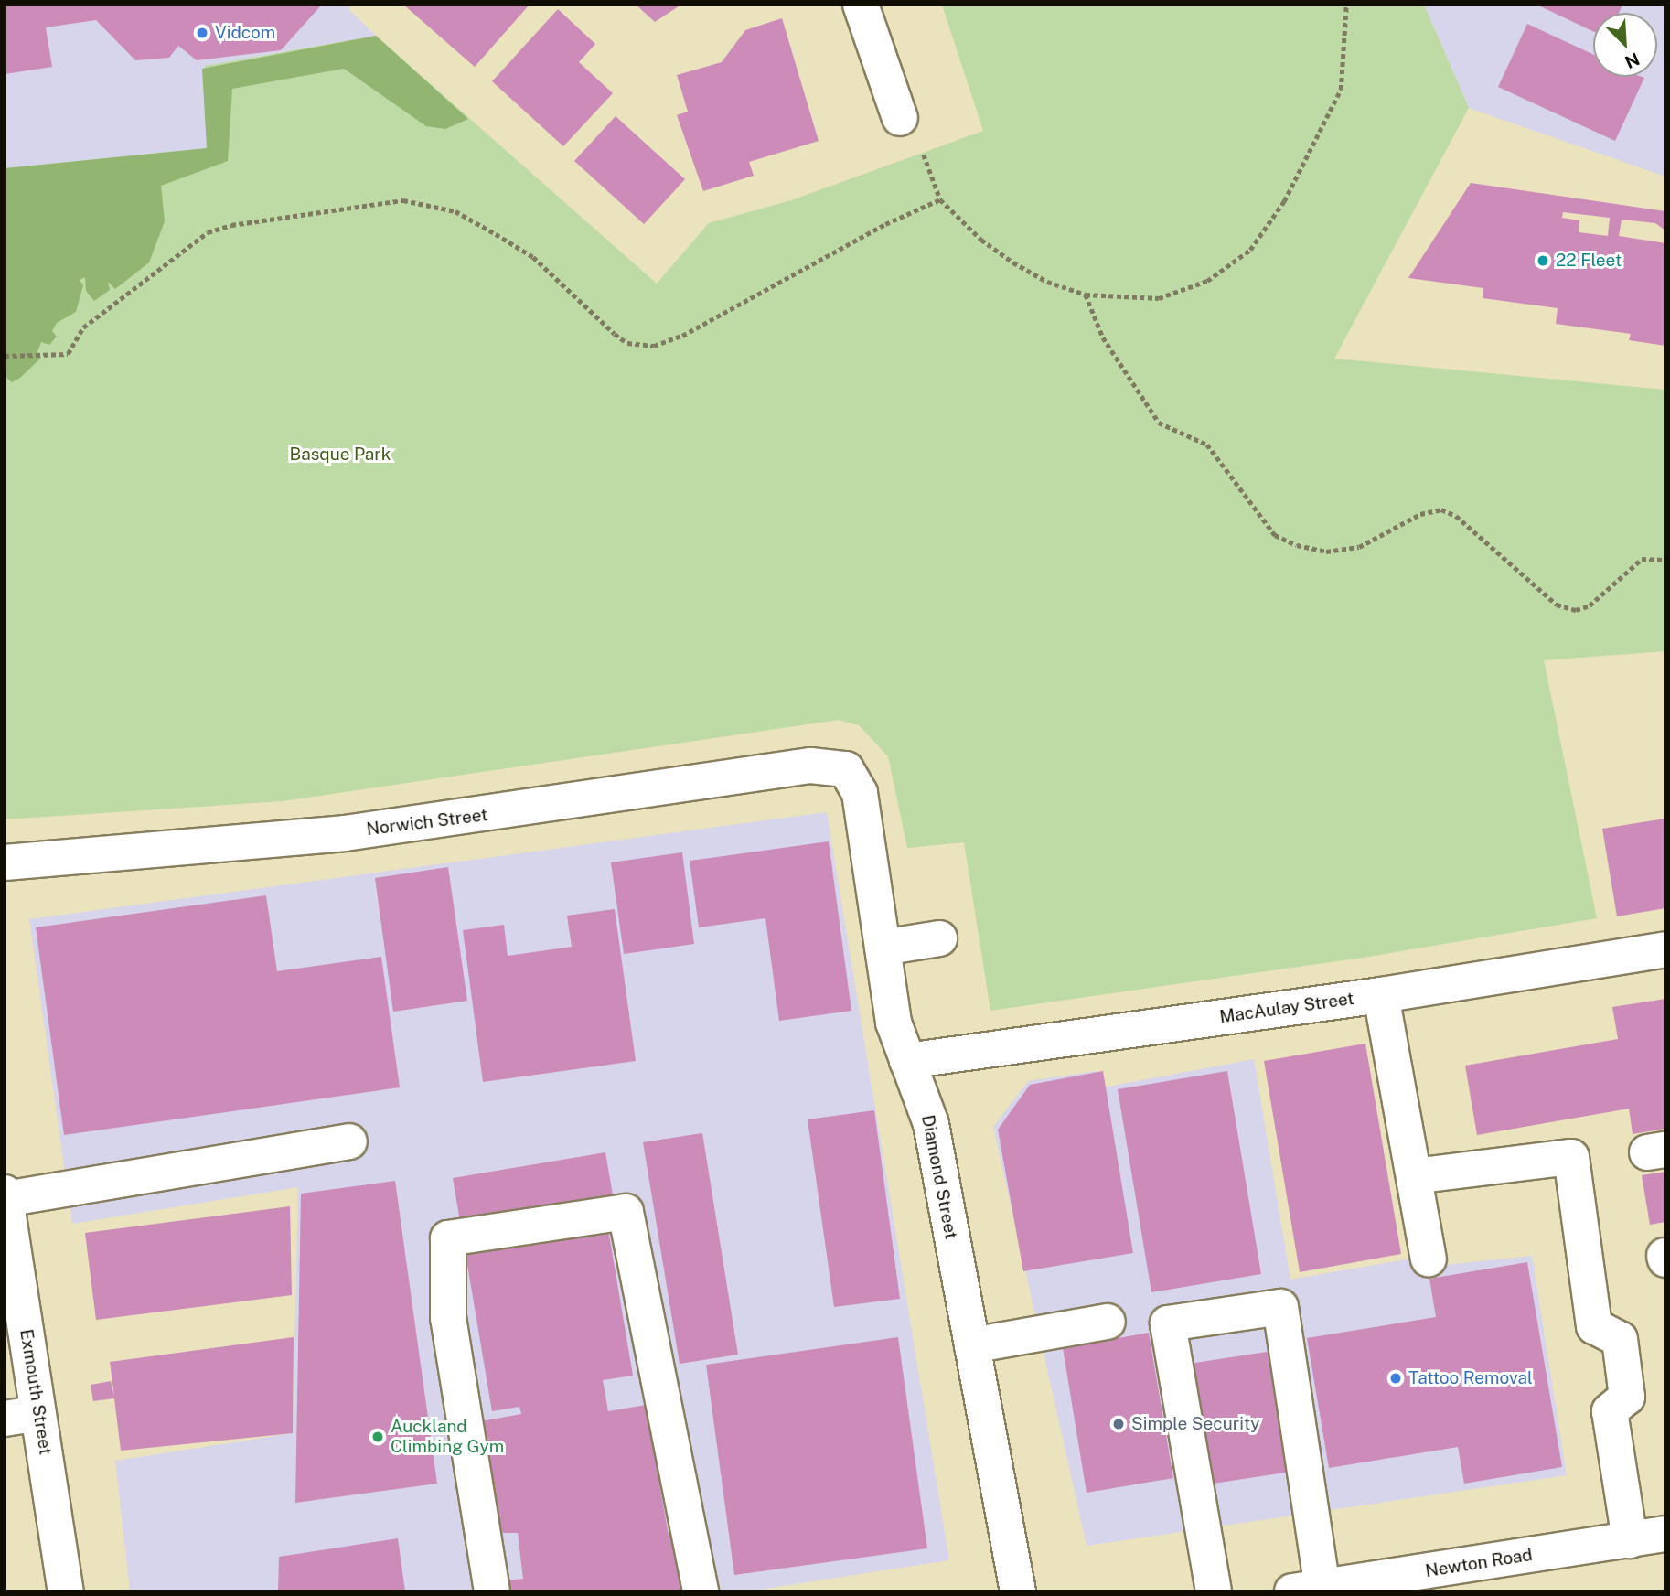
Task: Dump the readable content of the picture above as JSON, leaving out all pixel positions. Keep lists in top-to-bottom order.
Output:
{
  "streets": {
    "street": [
      "Norwich Street",
      "MacAulay Street",
      "Diamond Street",
      "Exmouth Street",
      "Newton Road"
    ]
  },
  "crossings": [
    ["Norwich Street", "Diamond Street"],
    ["MacAulay Street", "Diamond Street"]
  ],
  "parks": ["Basque Park"],
  "places": [
    "Vidcom",
    "22 Fleet",
    "Tattoo Removal",
    "Simple Security",
    "Auckland Climbing Gym"
  ],
  "north": "bottom right"
}
